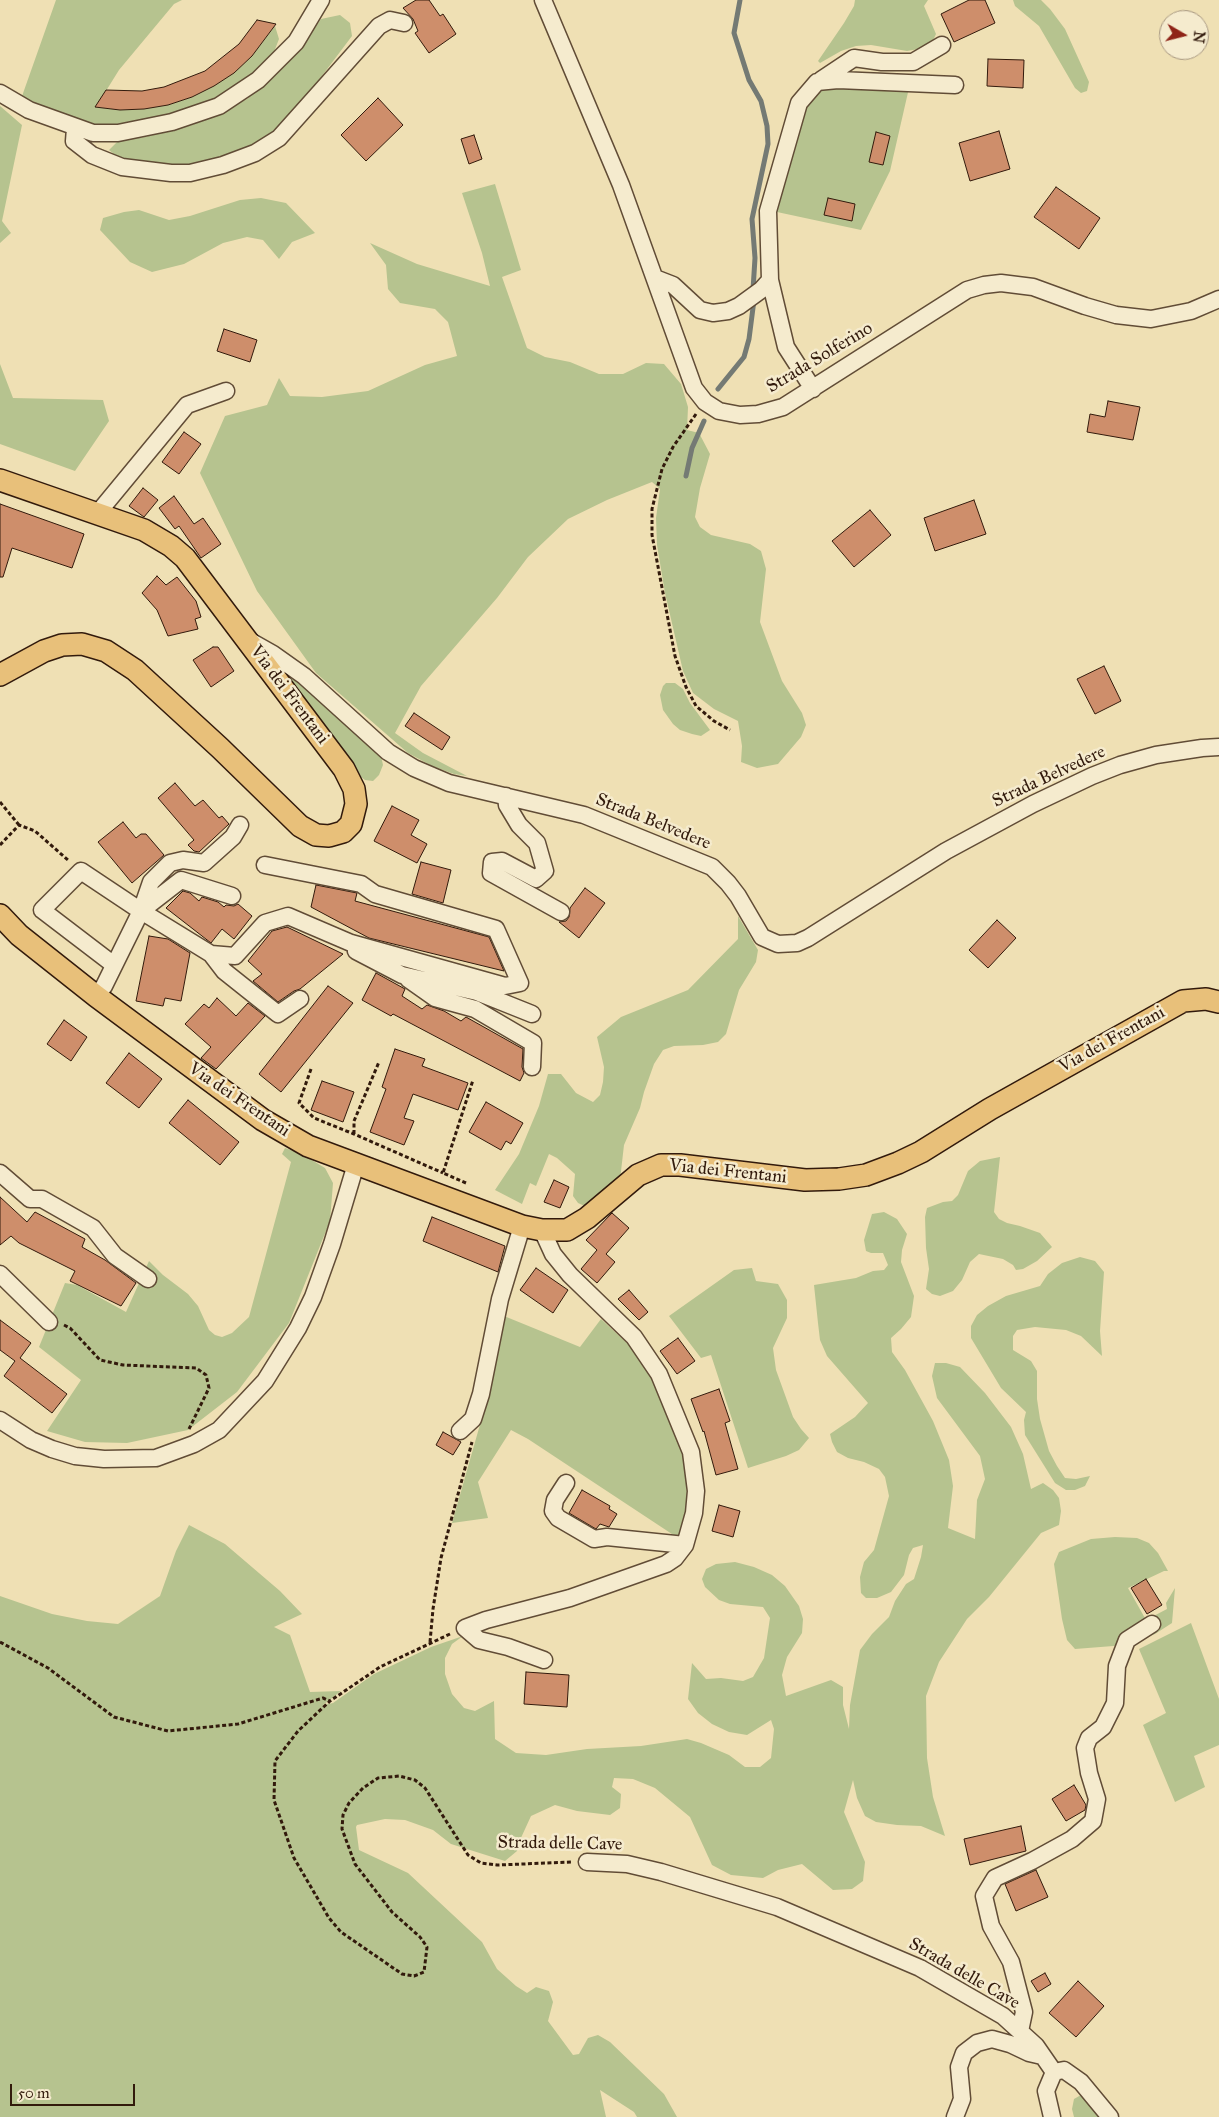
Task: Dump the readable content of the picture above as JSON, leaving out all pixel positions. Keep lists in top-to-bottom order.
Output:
{
  "streets": {
    "main road": ["Via dei Frentani"],
    "street": ["Strada Solferino", "Strada Belvedere", "Strada delle Cave"]
  },
  "crossings": [
    ["Via dei Frentani", "Strada Belvedere"]
  ],
  "scale_bar": "50 m",
  "north": "right"
}
